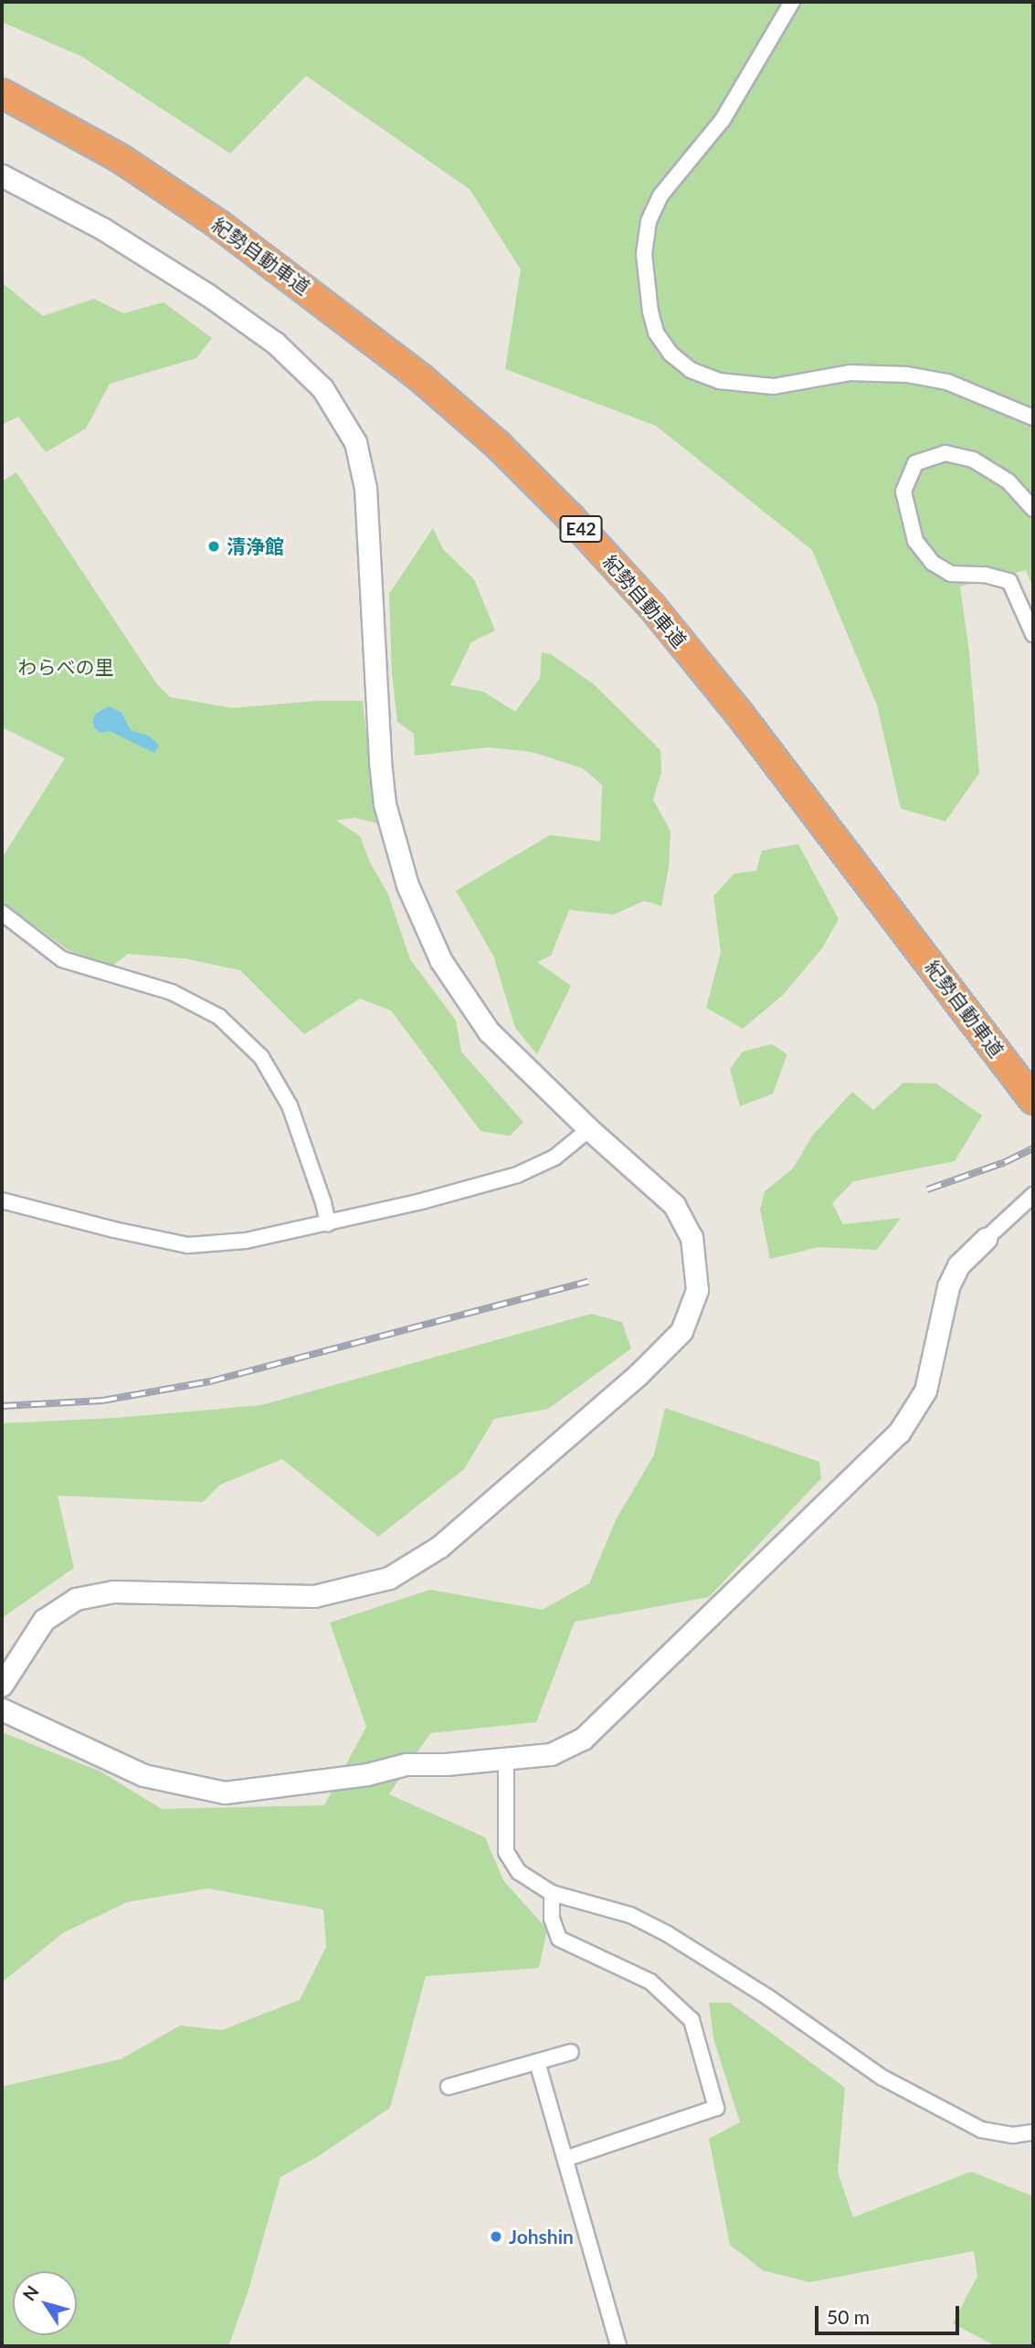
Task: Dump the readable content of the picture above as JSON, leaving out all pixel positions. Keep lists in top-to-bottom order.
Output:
{
  "streets": {
    "highway": ["紀勢自動車道", "E42"]
  },
  "parks": ["わらべの里"],
  "places": ["清浄館", "Johshin"],
  "scale_bar": "50 m",
  "north": "top left"
}
